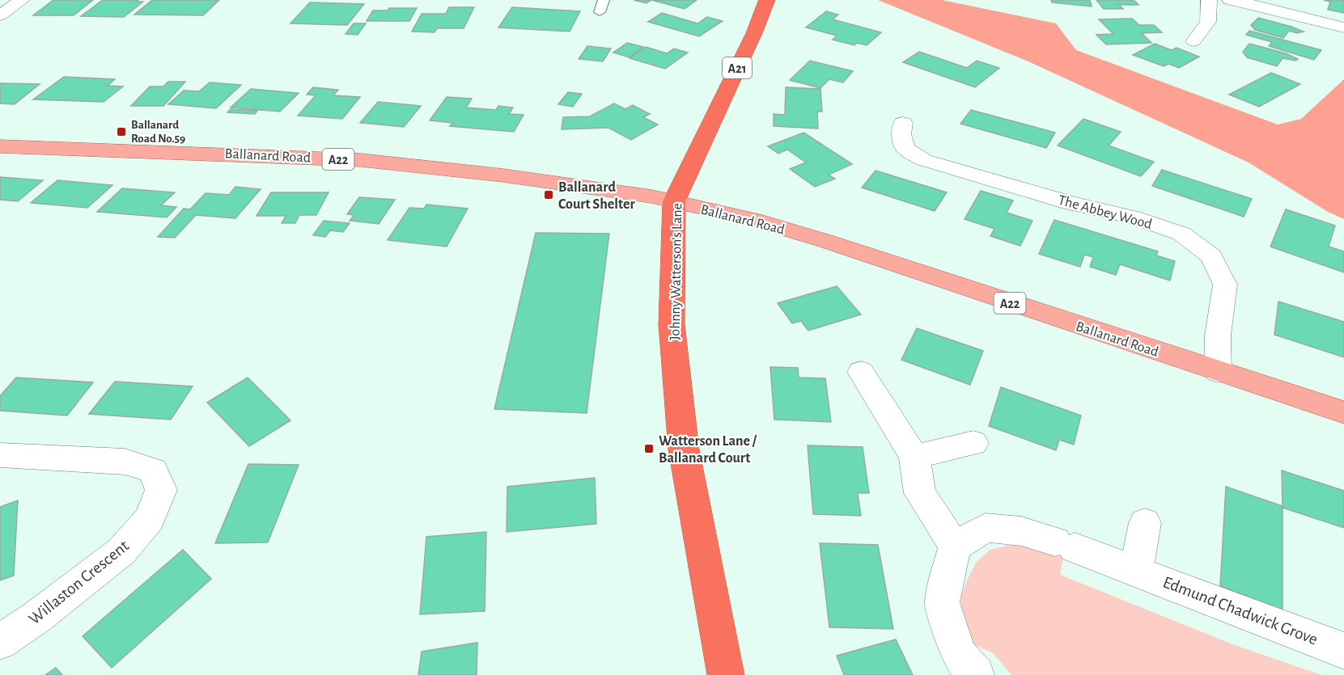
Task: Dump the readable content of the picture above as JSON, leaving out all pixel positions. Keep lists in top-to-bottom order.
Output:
{
  "streets": {
    "highway": ["A21", "Johnny Watterson's Lane"],
    "main road": ["Ballanard Road", "A22"],
    "street": ["The Abbey Wood", "Willaston Crescent", "Edmund Chadwick Grove"]
  },
  "crossings": [
    ["Ballanard Road", "The Abbey Wood"],
    ["Ballanard Road", "Johnny Watterson's Lane"]
  ],
  "places": {
    "transit": ["Ballanard Road No.59", "Ballanard Court Shelter", "Watterson Lane / Ballanard Court"]
  }
}
